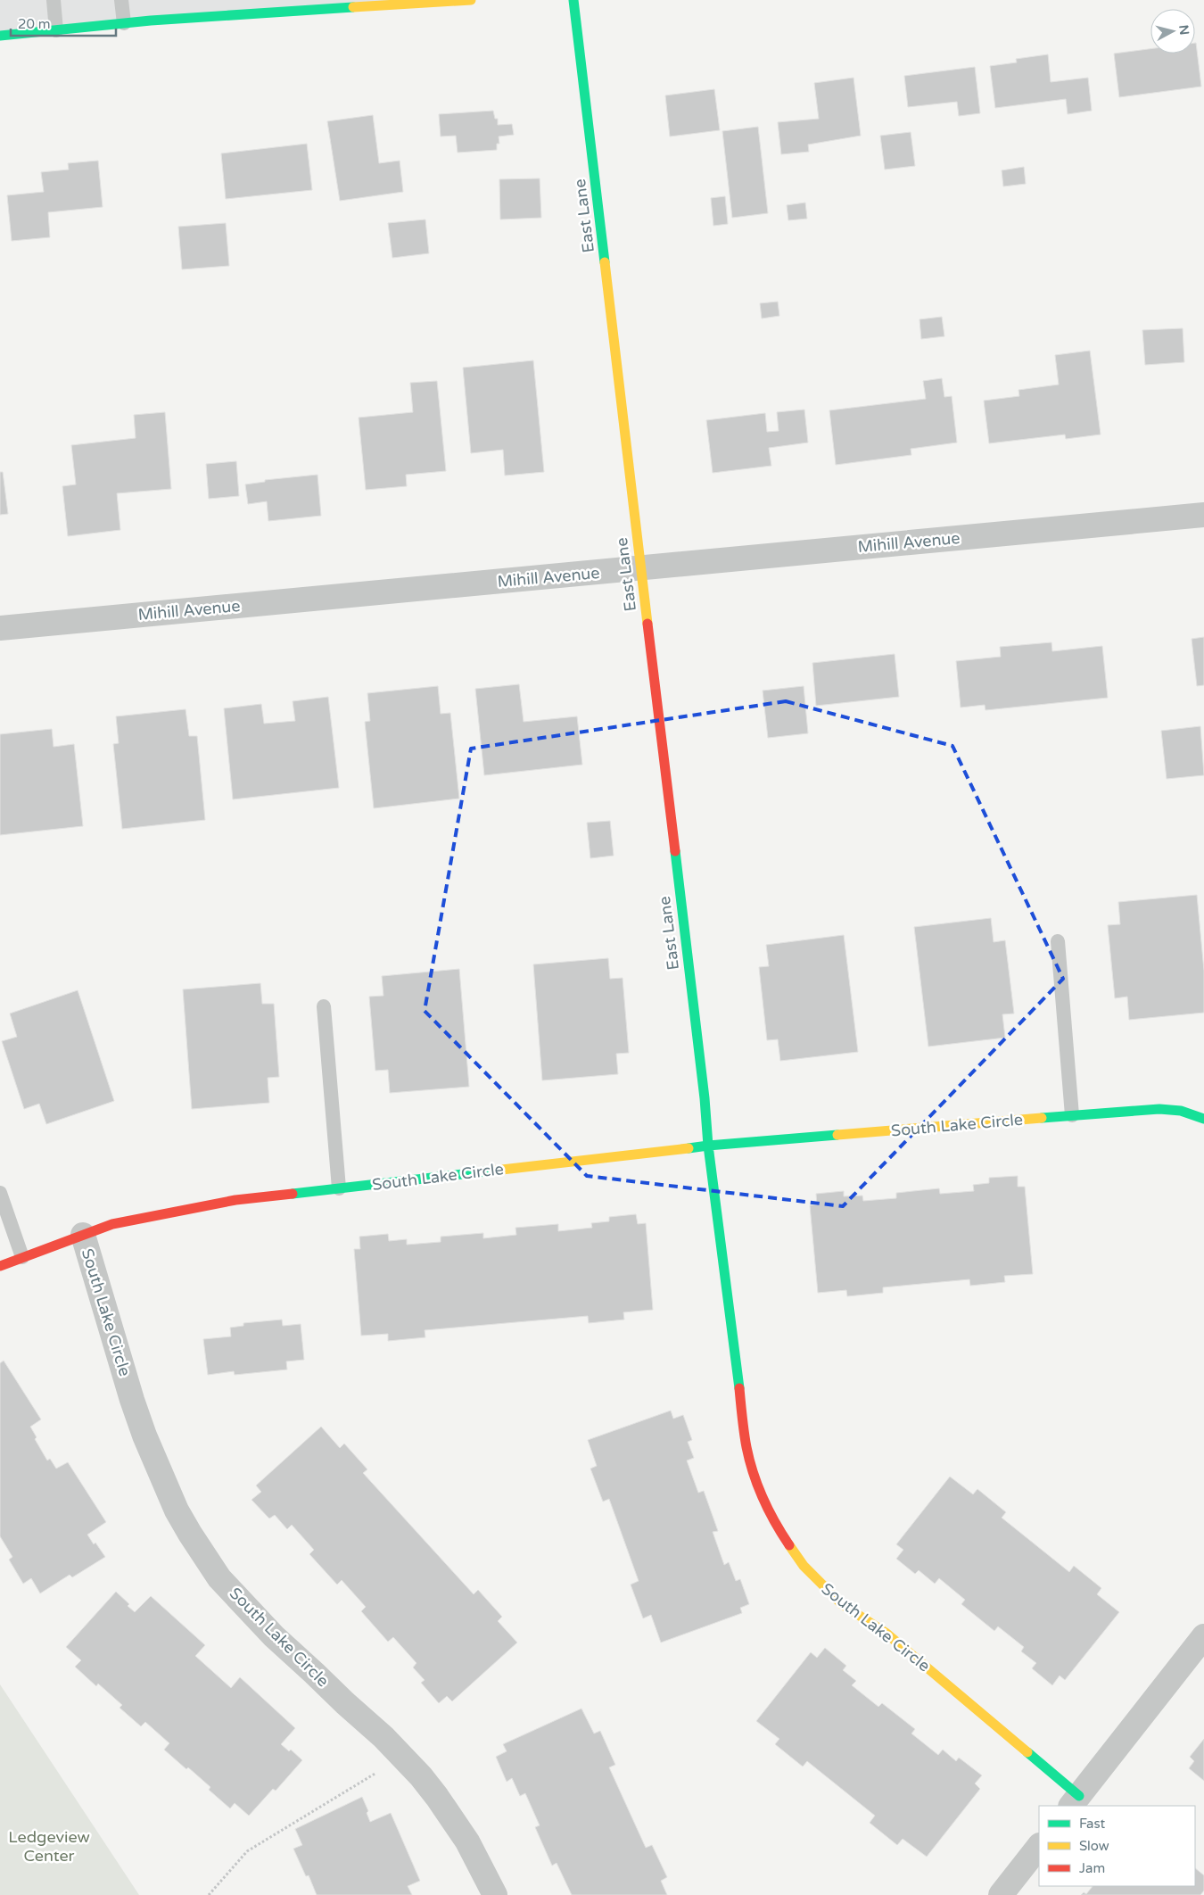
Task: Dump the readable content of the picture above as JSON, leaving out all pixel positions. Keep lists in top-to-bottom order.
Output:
{
  "streets": {
    "street": ["East Lane", "Mihill Avenue", "South Lake Circle"]
  },
  "crossings": [
    ["East Lane", "Mihill Avenue"],
    ["East Lane", "South Lake Circle"]
  ],
  "parks": ["Ledgeview Center"],
  "legend": ["Fast", "Slow", "Jam"],
  "scale_bar": "20 m",
  "north": "right"
}
